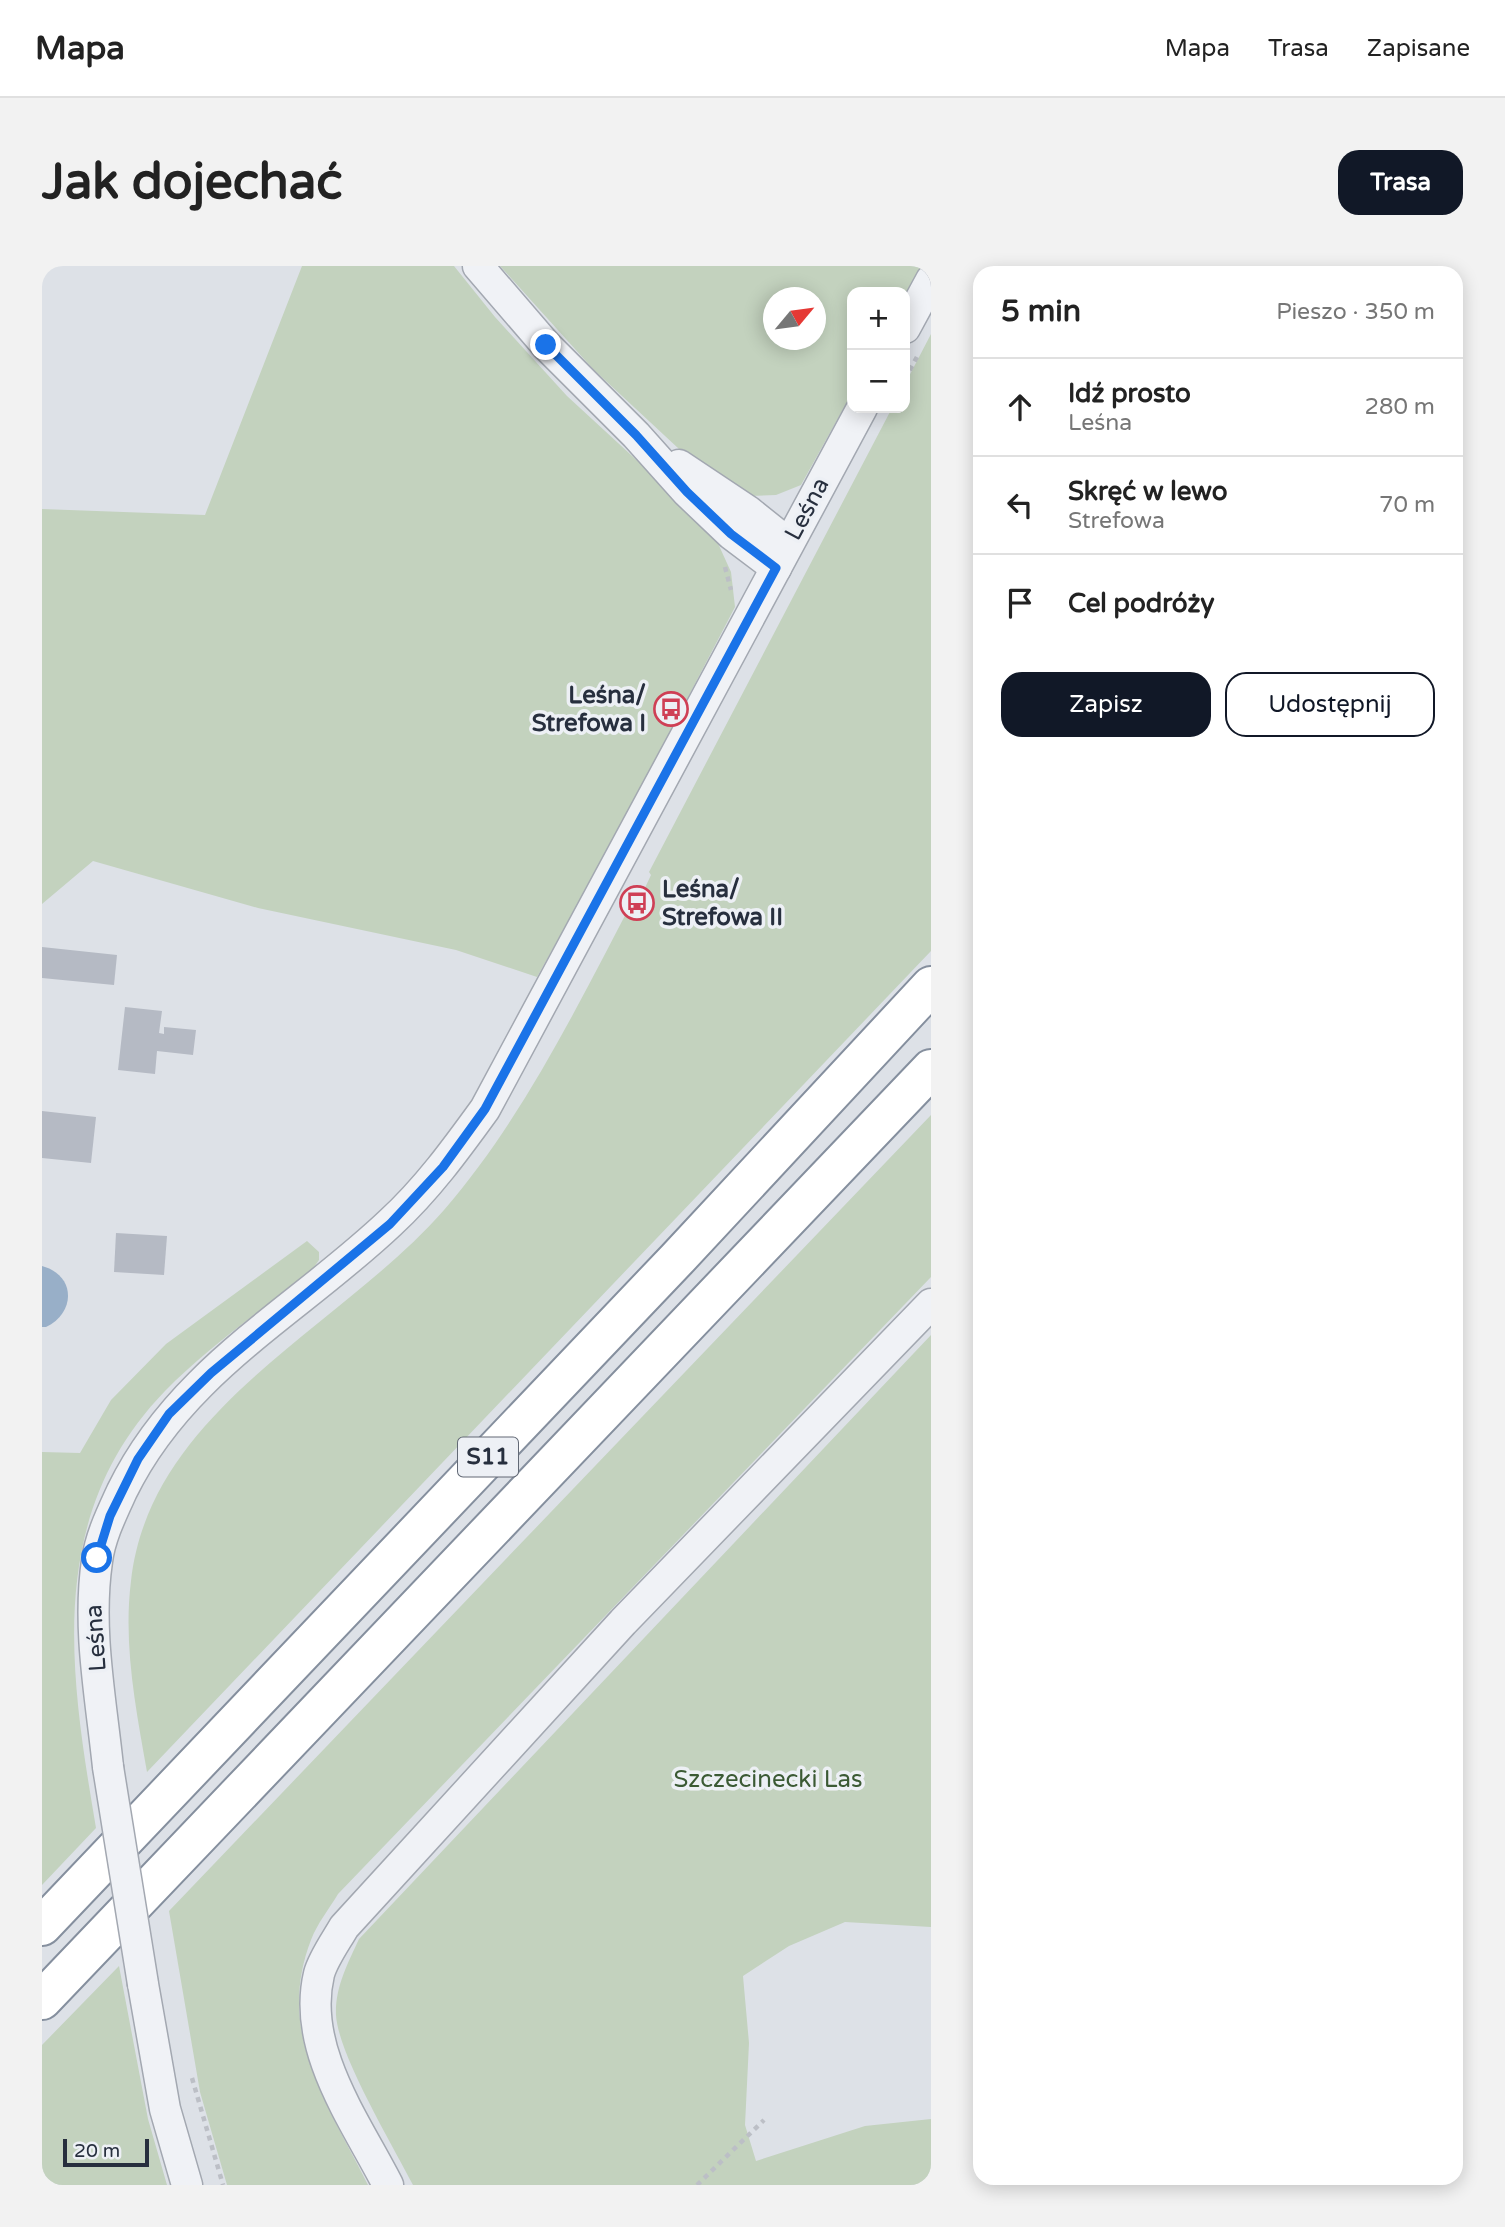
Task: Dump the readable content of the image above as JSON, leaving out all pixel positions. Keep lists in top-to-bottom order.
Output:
{
  "streets": {
    "highway": ["S11"],
    "street": ["Leśna"]
  },
  "parks": ["Szczecinecki Las"],
  "places": {
    "bus stop": ["Leśna/ Strefowa I", "Leśna/ Strefowa II"]
  },
  "scale_bar": "20 m",
  "north": "top right",
  "page": {
    "header": "Mapa",
    "nav": ["Mapa", "Trasa", "Zapisane"],
    "buttons": [
      "Trasa",
      ["Zapisz", "Udostępnij"]
    ],
    "title": "Jak dojechać",
    "heading": ["5 min", "Pieszo · 350 m"],
    "map_buttons": ["+", "−"],
    "list": [
      ["Idź prosto", "Leśna", "280 m"],
      ["Skręć w lewo", "Strefowa", "70 m"],
      "Cel podróży"
    ],
    "scale": "20 m"
  }
}
